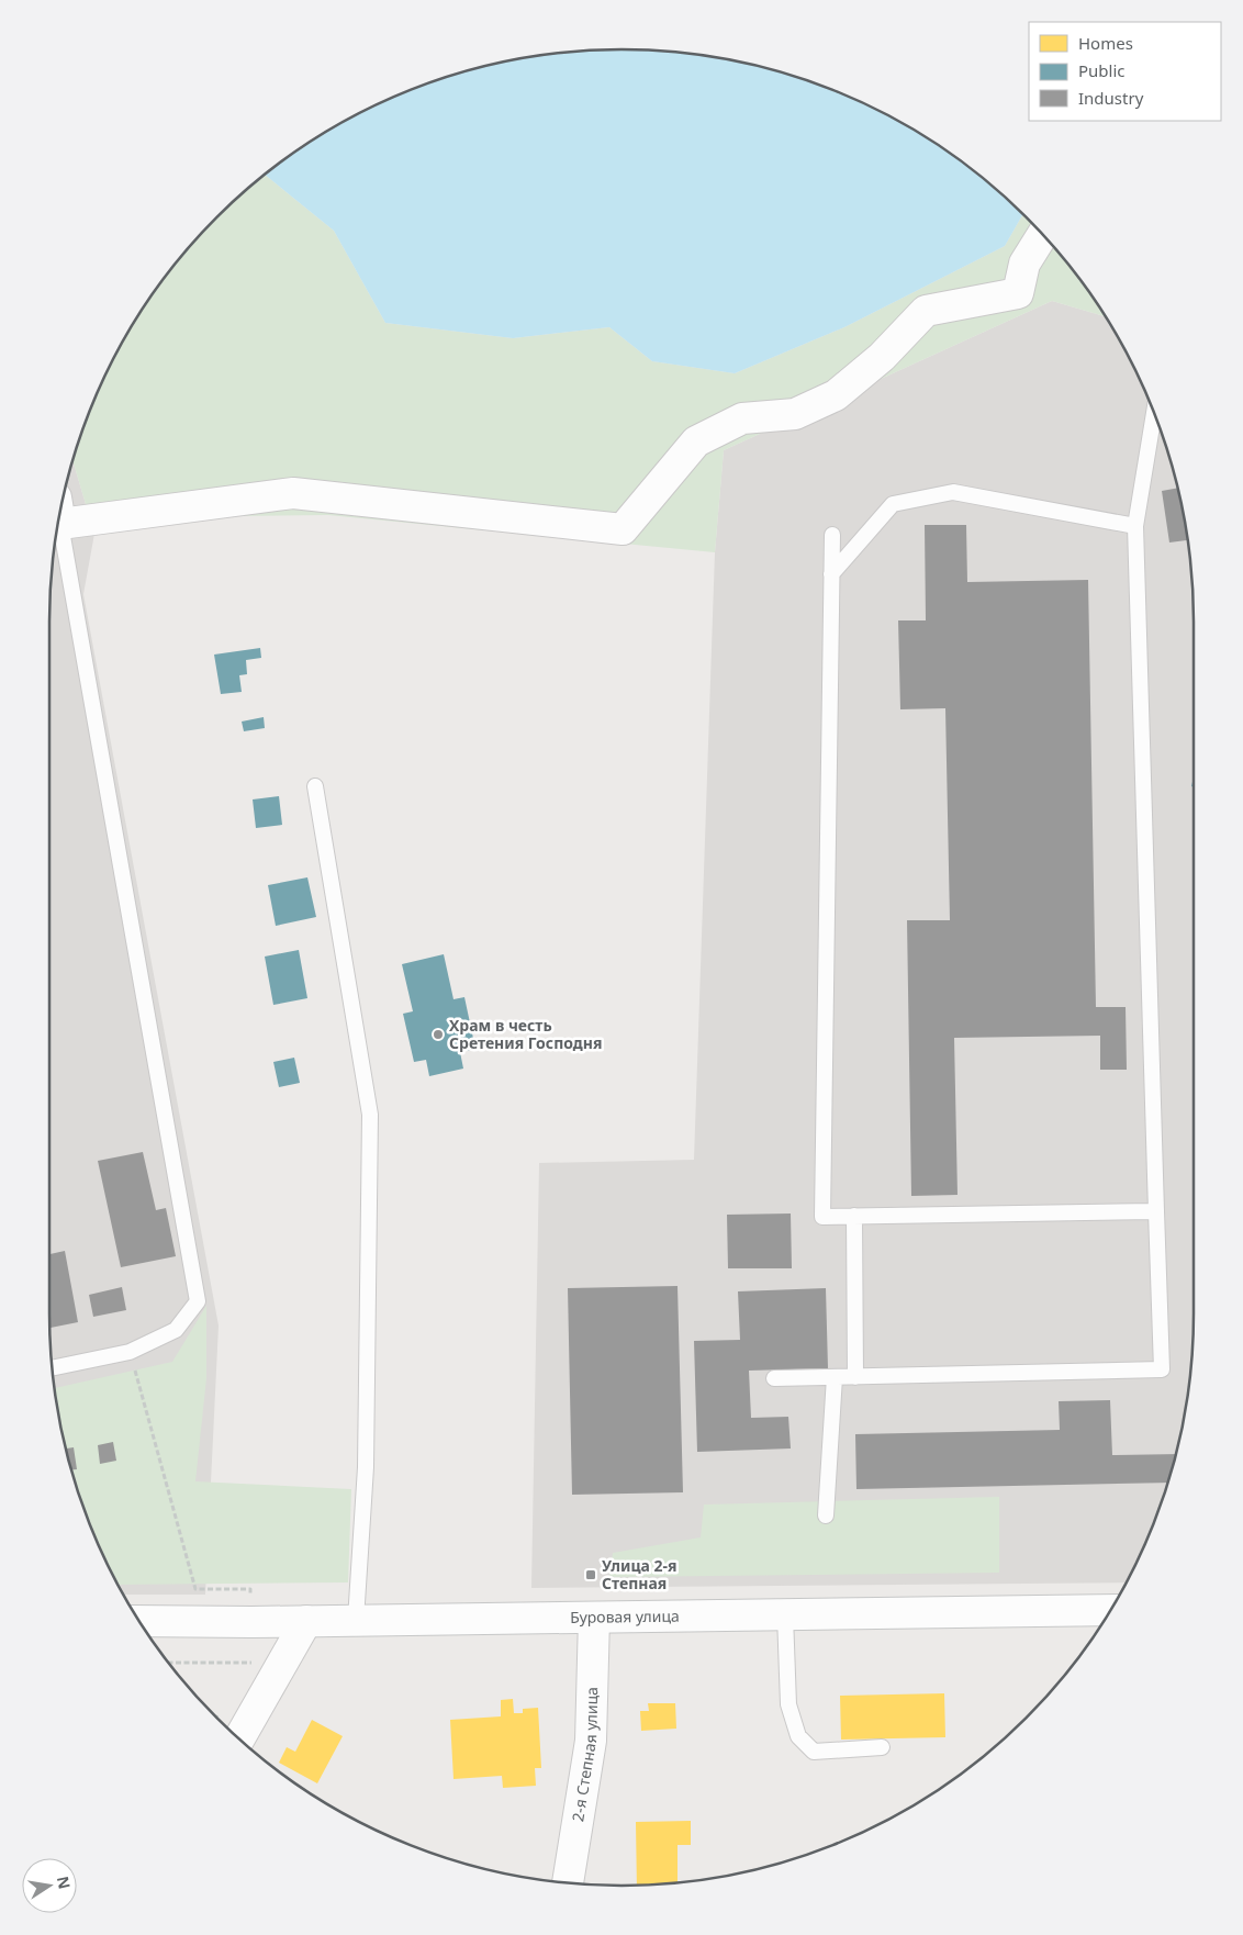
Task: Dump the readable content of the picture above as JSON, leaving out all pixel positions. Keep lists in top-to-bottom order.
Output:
{
  "streets": {
    "street": ["Буровая улица", "2-я Степная улица"]
  },
  "crossings": [
    ["Буровая улица", "2-я Степная улица"]
  ],
  "places": {
    "other": ["Храм в честь Сретения Господня"],
    "transit": ["Улица 2-я Степная"]
  },
  "legend": ["Homes", "Public", "Industry"],
  "north": "right"
}
